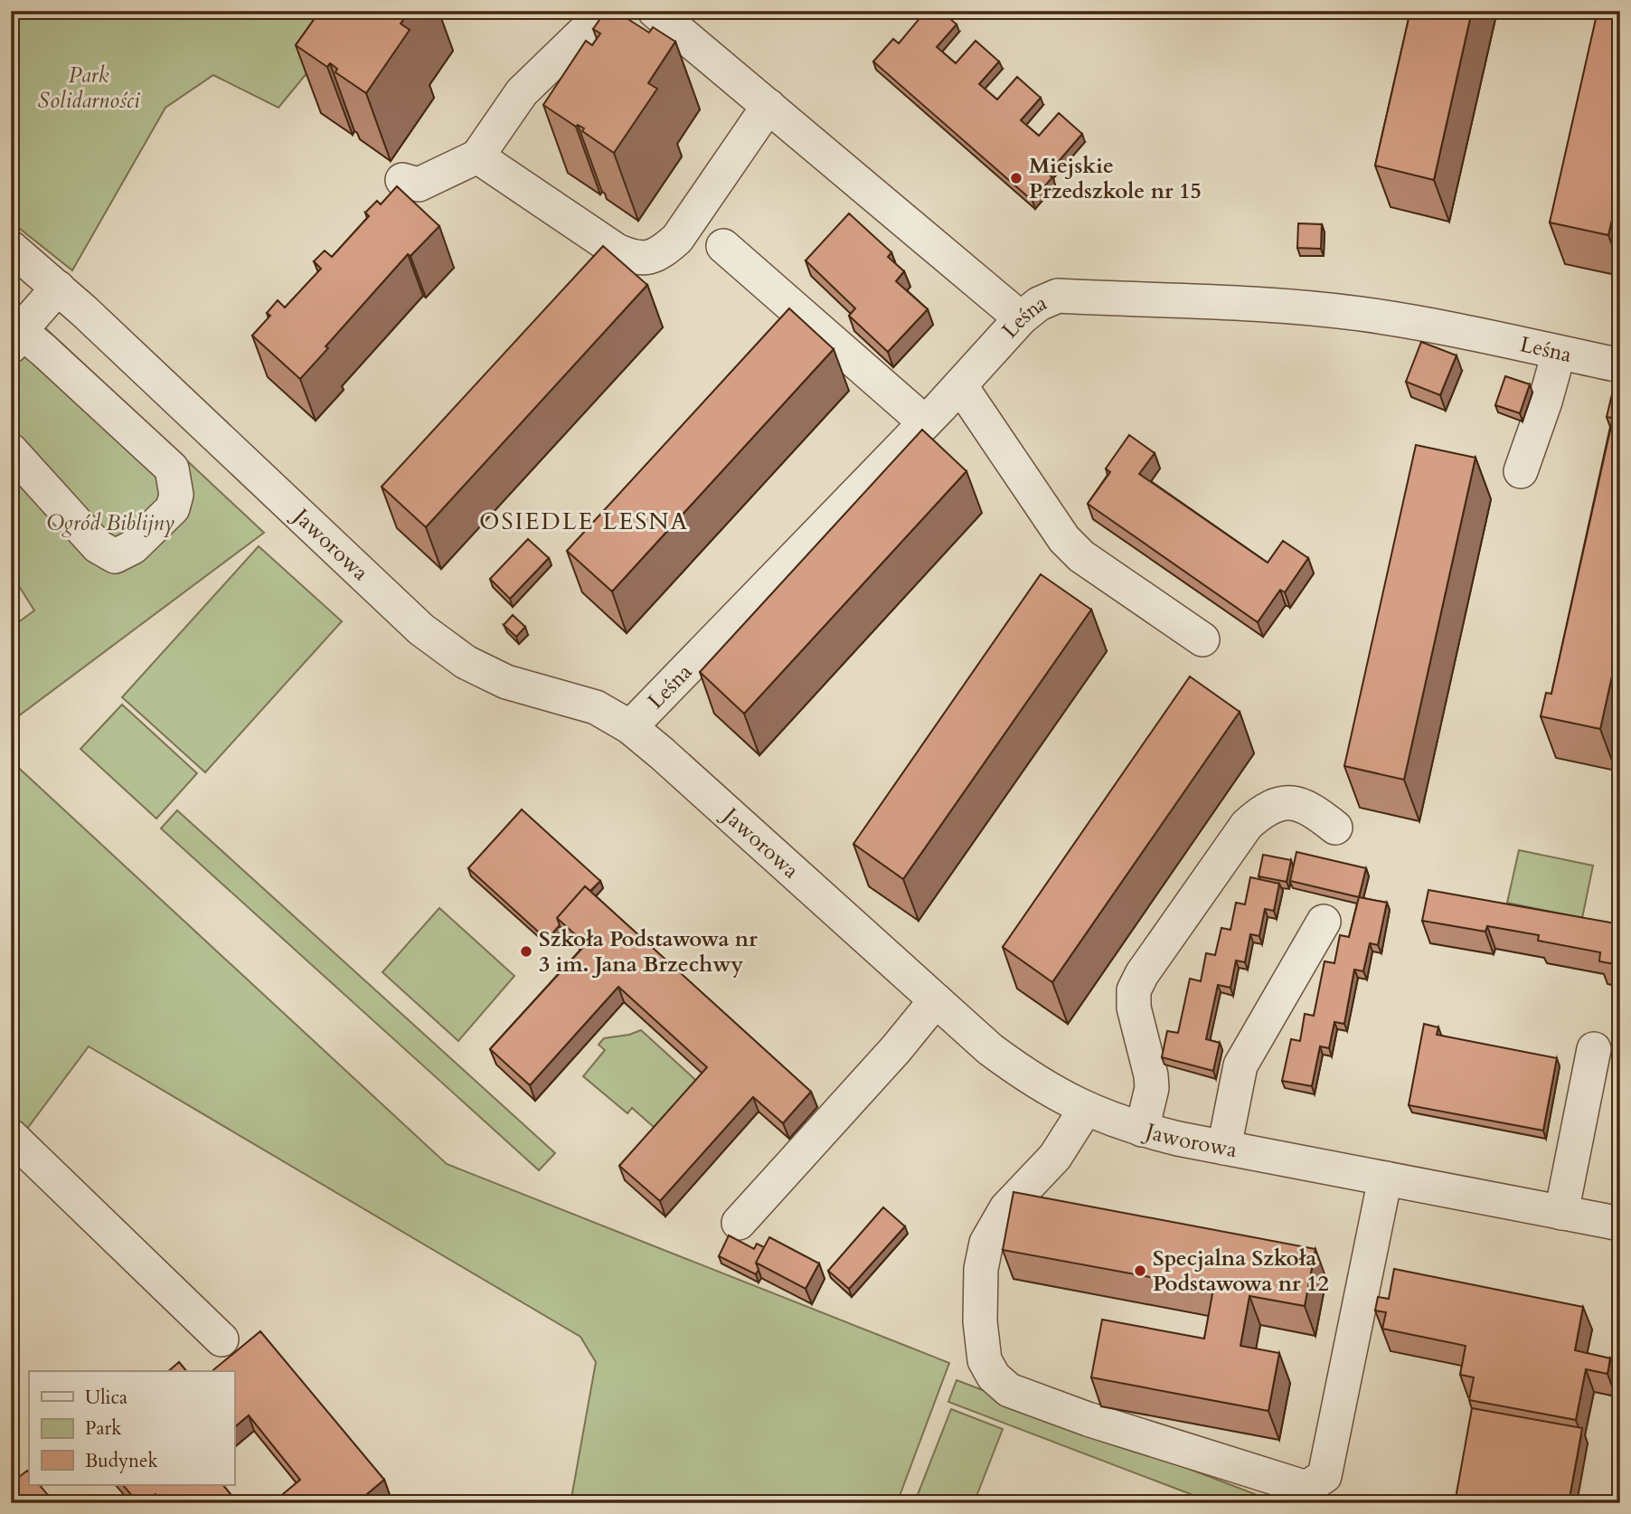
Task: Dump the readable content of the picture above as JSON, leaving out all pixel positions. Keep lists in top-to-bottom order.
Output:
{
  "streets": {
    "street": ["Leśna", "Jaworowa"]
  },
  "crossings": [
    ["Leśna", "Jaworowa"]
  ],
  "districts": ["OSIEDLE LESNA"],
  "parks": ["Park Solidarności", "Ogród Biblijny"],
  "places": ["Miejskie Przedszkole nr 15", "Szkoła Podstawowa nr 3 im. Jana Brzechwy", "Specjalna Szkoła Podstawowa nr 12"],
  "legend": ["Ulica", "Park", "Budynek"]
}
